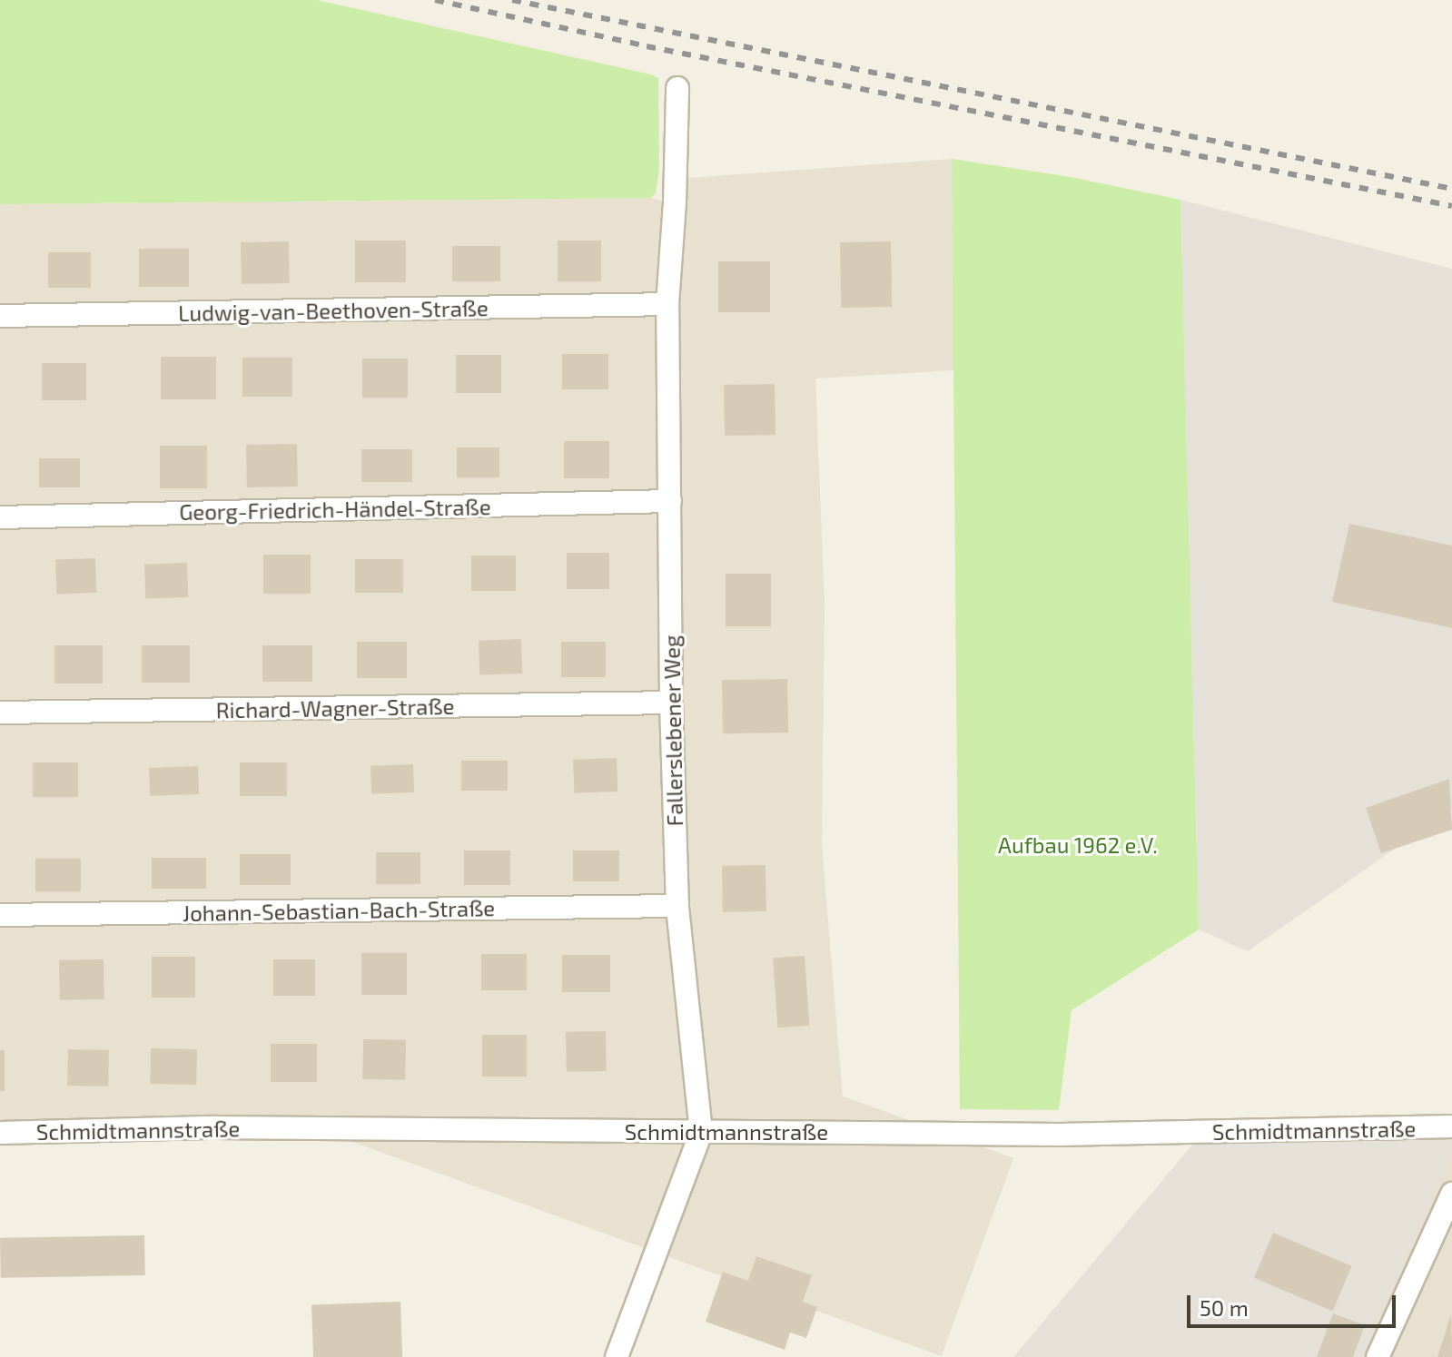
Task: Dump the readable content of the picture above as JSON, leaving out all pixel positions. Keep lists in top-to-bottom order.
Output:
{
  "streets": {
    "street": [
      "Ludwig-van-Beethoven-Straße",
      "Georg-Friedrich-Händel-Straße",
      "Richard-Wagner-Straße",
      "Fallerslebener Weg",
      "Johann-Sebastian-Bach-Straße",
      "Schmidtmannstraße"
    ]
  },
  "crossings": [
    ["Ludwig-van-Beethoven-Straße", "Fallerslebener Weg"],
    ["Georg-Friedrich-Händel-Straße", "Fallerslebener Weg"],
    ["Richard-Wagner-Straße", "Fallerslebener Weg"],
    ["Fallerslebener Weg", "Johann-Sebastian-Bach-Straße"],
    ["Fallerslebener Weg", "Schmidtmannstraße"]
  ],
  "parks": ["Aufbau 1962 e.V."],
  "scale_bar": "50 m"
}
